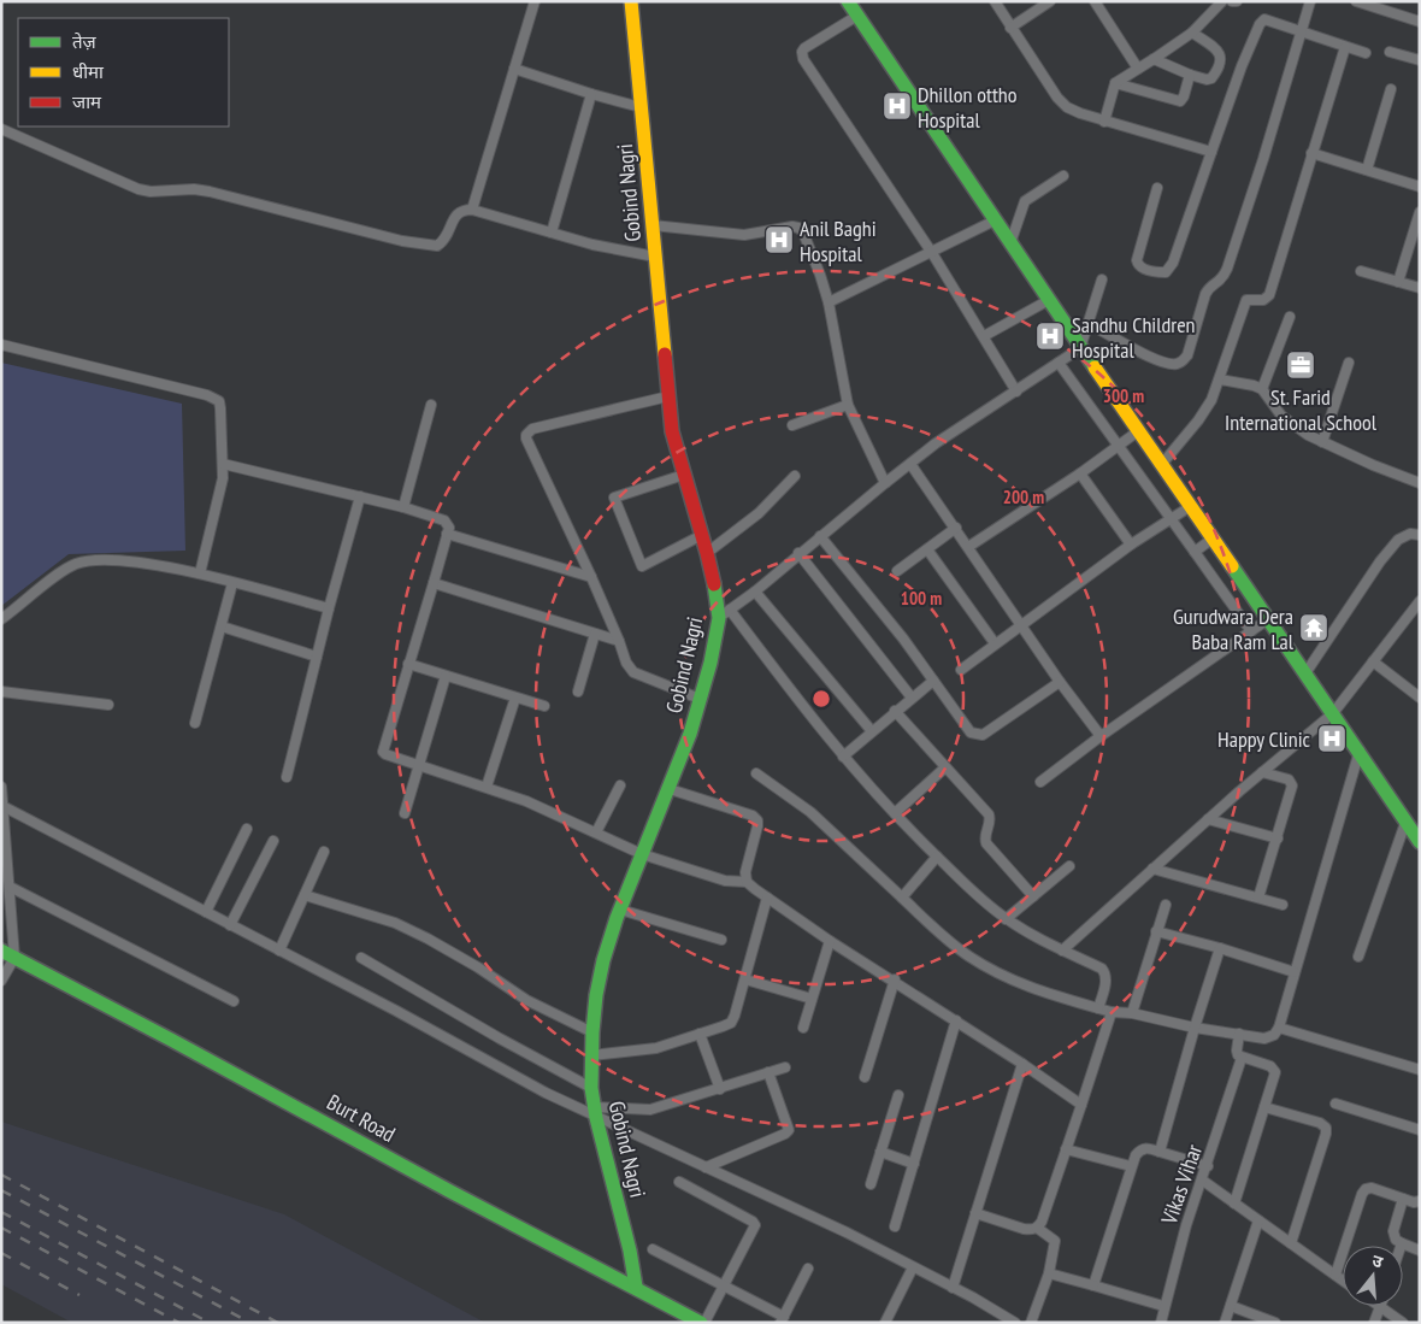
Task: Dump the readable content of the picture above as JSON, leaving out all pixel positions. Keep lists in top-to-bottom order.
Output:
{
  "streets": {
    "street": ["Gobind Nagri", "Burt Road", "Vikas Vihar"]
  },
  "crossings": [
    ["Gobind Nagri", "Burt Road"]
  ],
  "places": {
    "hospital": [
      "Dhillon ottho Hospital",
      "Anil Baghi Hospital",
      "Sandhu Children Hospital",
      "Happy Clinic"
    ],
    "office": ["St. Farid International School"],
    "temple": ["Gurudwara Dera Baba Ram Lal"]
  },
  "legend": ["तेज़", "धीमा", "जाम"],
  "north": "top",
  "rings": ["300 m", "200 m", "100 m"]
}
